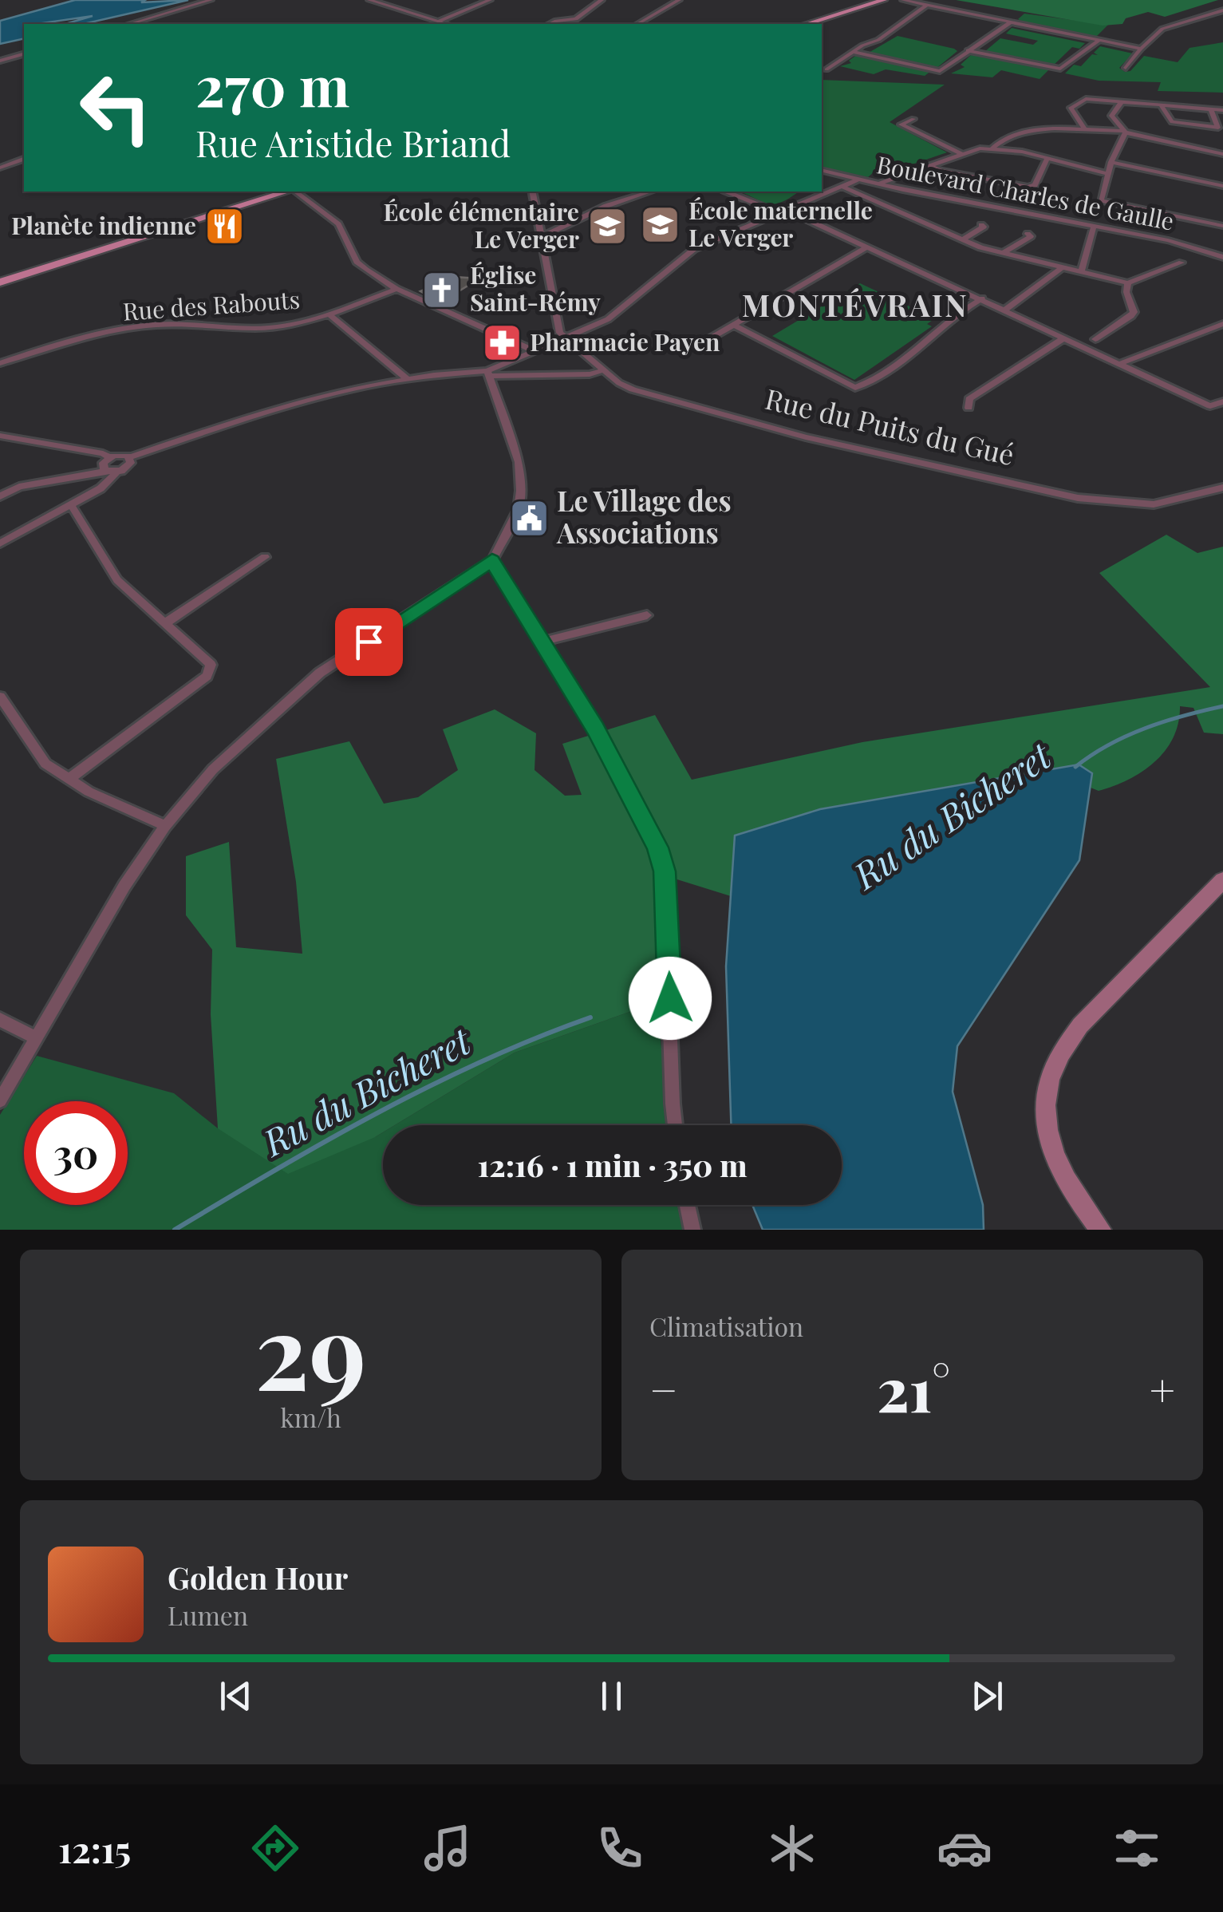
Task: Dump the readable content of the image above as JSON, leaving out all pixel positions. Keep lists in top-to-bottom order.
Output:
{
  "streets": {
    "street": ["Boulevard Charles de Gaulle", "Rue des Rabouts", "Rue du Puits du Gué"]
  },
  "districts": ["MONTÉVRAIN"],
  "water": ["Ru du Bicheret"],
  "places": {
    "school or university": ["École maternelle Le Verger", "École élémentaire Le Verger"],
    "restaurant": ["Planète indienne"],
    "church": ["Église Saint-Rémy"],
    "pharmacy": ["Pharmacie Payen"],
    "public building": ["Le Village des Associations"]
  },
  "page": {
    "turn": ["270 m", "Rue Aristide Briand"],
    "limit": "30",
    "trip": "12:16 · 1 min · 350 m",
    "tile": [
      ["29", "km/h"],
      "Climatisation"
    ],
    "heat": ["−", "21°", "+"],
    "song": ["Golden Hour", "Lumen"],
    "tabs": "12:15"
  }
}
